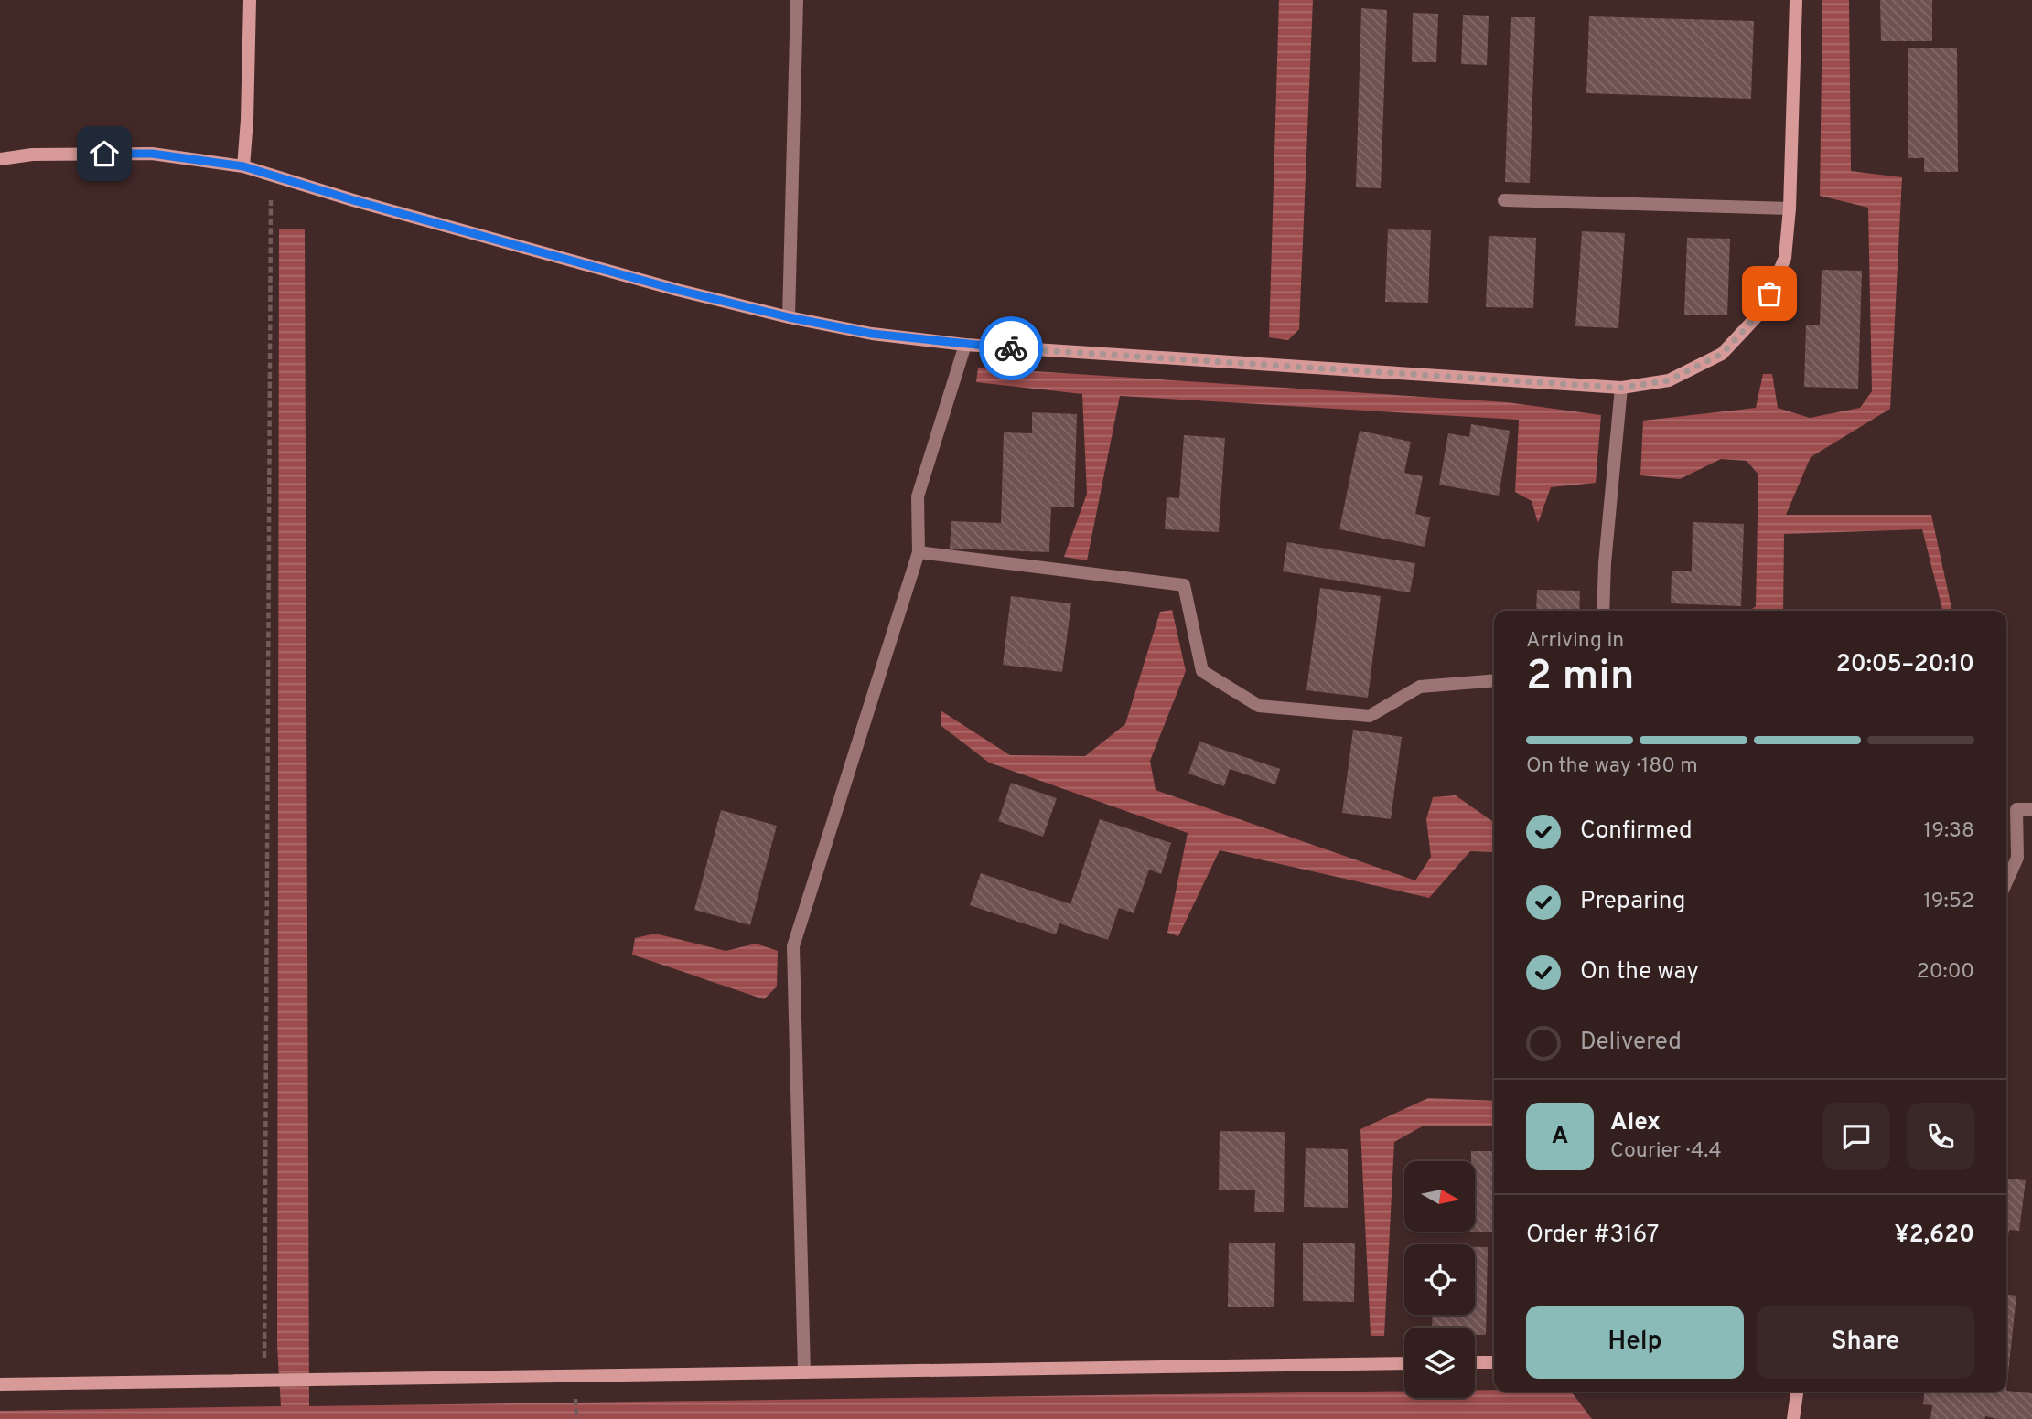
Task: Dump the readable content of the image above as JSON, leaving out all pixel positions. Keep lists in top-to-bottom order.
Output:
{
  "north": "right",
  "page": {
    "heading": ["2 min", "Arriving in", "20:05–20:10"],
    "panel": [
      "Alex",
      "Courier · 4.4",
      "Order #3167",
      "¥2,620"
    ],
    "bar": "On the way · 180 m",
    "list": [
      ["Confirmed", "19:38"],
      ["Preparing", "19:52"],
      ["On the way", "20:00"],
      "Delivered"
    ],
    "round": "A",
    "buttons": ["Help", "Share"]
  }
}
